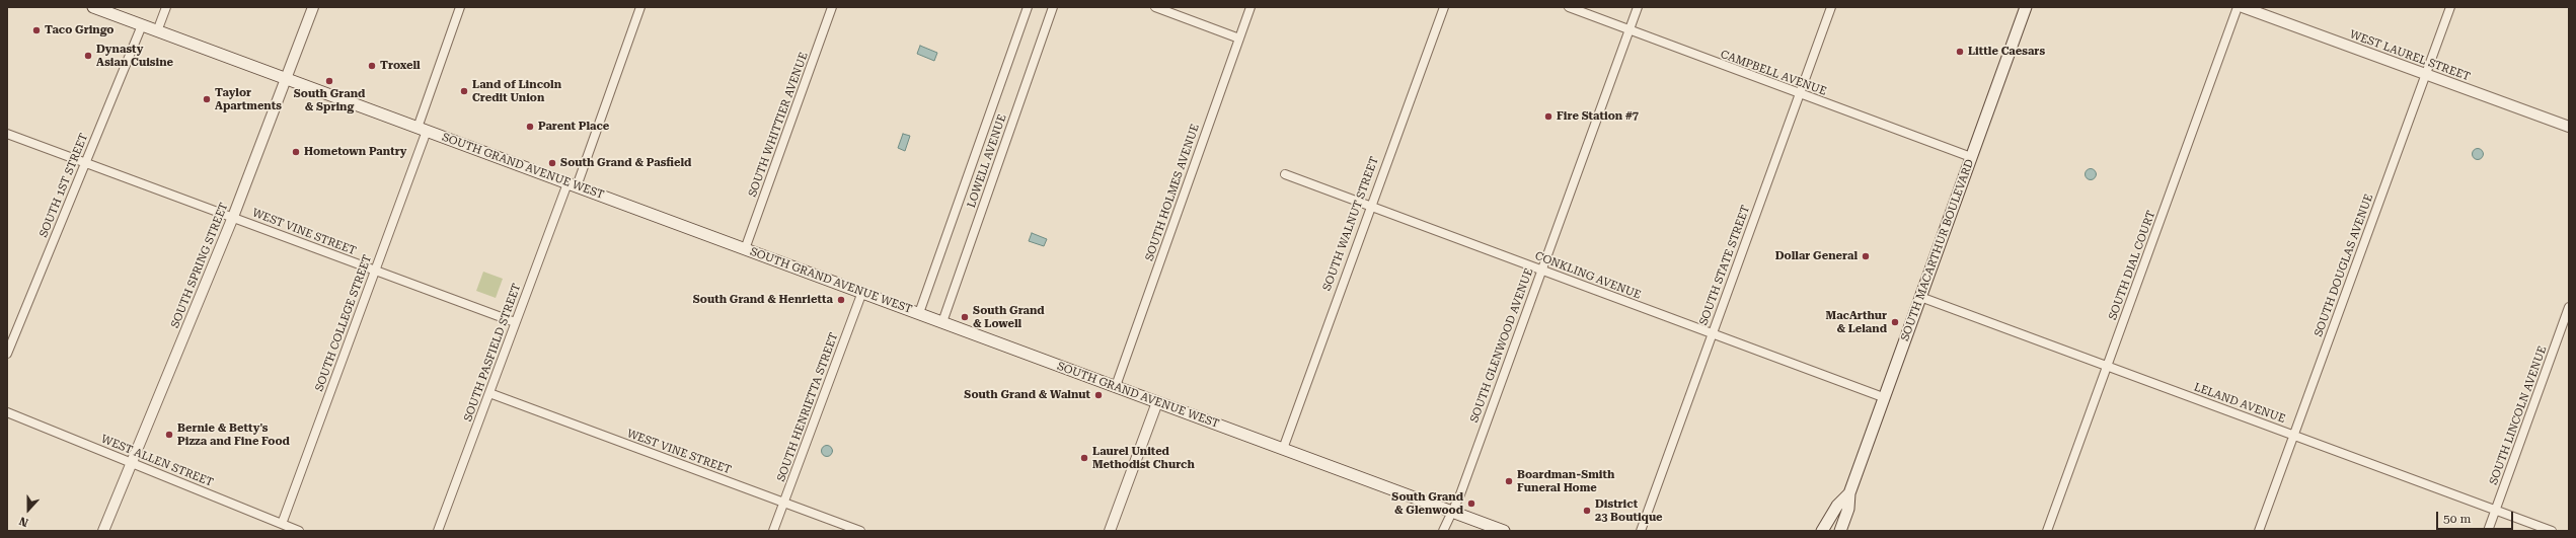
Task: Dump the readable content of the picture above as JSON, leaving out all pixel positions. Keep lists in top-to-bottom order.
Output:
{
  "streets": {
    "main road": ["SOUTH GRAND AVENUE WEST", "SOUTH MACARTHUR BOULEVARD"],
    "street": [
      "WEST LAUREL STREET",
      "CAMPBELL AVENUE",
      "SOUTH WHITTIER AVENUE",
      "LOWELL AVENUE",
      "SOUTH 1ST STREET",
      "SOUTH HOLMES AVENUE",
      "SOUTH WALNUT STREET",
      "WEST VINE STREET",
      "SOUTH SPRING STREET",
      "SOUTH STATE STREET",
      "SOUTH DIAL COURT",
      "SOUTH DOUGLAS AVENUE",
      "CONKLING AVENUE",
      "SOUTH COLLEGE STREET",
      "SOUTH GLENWOOD AVENUE",
      "SOUTH PASFIELD STREET",
      "LELAND AVENUE",
      "SOUTH HENRIETTA STREET",
      "SOUTH LINCOLN AVENUE",
      "WEST ALLEN STREET"
    ]
  },
  "crossings": [
    ["WEST LAUREL STREET", "SOUTH DOUGLAS AVENUE"],
    ["CAMPBELL AVENUE", "SOUTH MACARTHUR BOULEVARD"],
    ["CAMPBELL AVENUE", "SOUTH STATE STREET"],
    ["CAMPBELL AVENUE", "SOUTH GLENWOOD AVENUE"],
    ["SOUTH WHITTIER AVENUE", "SOUTH GRAND AVENUE WEST"],
    ["LOWELL AVENUE", "SOUTH GRAND AVENUE WEST"],
    ["SOUTH GRAND AVENUE WEST", "SOUTH 1ST STREET"],
    ["SOUTH GRAND AVENUE WEST", "SOUTH HOLMES AVENUE"],
    ["SOUTH GRAND AVENUE WEST", "SOUTH WALNUT STREET"],
    ["SOUTH GRAND AVENUE WEST", "SOUTH SPRING STREET"],
    ["SOUTH GRAND AVENUE WEST", "SOUTH COLLEGE STREET"],
    ["SOUTH GRAND AVENUE WEST", "SOUTH GLENWOOD AVENUE"],
    ["SOUTH GRAND AVENUE WEST", "SOUTH PASFIELD STREET"],
    ["SOUTH GRAND AVENUE WEST", "SOUTH HENRIETTA STREET"],
    ["SOUTH 1ST STREET", "WEST VINE STREET"],
    ["SOUTH WALNUT STREET", "CONKLING AVENUE"],
    ["WEST VINE STREET", "SOUTH SPRING STREET"],
    ["WEST VINE STREET", "SOUTH COLLEGE STREET"],
    ["WEST VINE STREET", "SOUTH PASFIELD STREET"],
    ["WEST VINE STREET", "SOUTH HENRIETTA STREET"],
    ["SOUTH MACARTHUR BOULEVARD", "CONKLING AVENUE"],
    ["SOUTH MACARTHUR BOULEVARD", "LELAND AVENUE"],
    ["SOUTH SPRING STREET", "WEST ALLEN STREET"],
    ["SOUTH STATE STREET", "CONKLING AVENUE"],
    ["SOUTH DIAL COURT", "LELAND AVENUE"],
    ["SOUTH DOUGLAS AVENUE", "LELAND AVENUE"],
    ["CONKLING AVENUE", "SOUTH GLENWOOD AVENUE"],
    ["SOUTH COLLEGE STREET", "WEST ALLEN STREET"],
    ["LELAND AVENUE", "SOUTH LINCOLN AVENUE"]
  ],
  "places": [
    "Taco Gringo",
    "Little Caesars",
    "Dynasty Asian Cuisine",
    "Troxell",
    "South Grand & Spring",
    "Land of Lincoln Credit Union",
    "Taylor Apartments",
    "Fire Station #7",
    "Parent Place",
    "Hometown Pantry",
    "South Grand & Pasfield",
    "Dollar General",
    "South Grand & Henrietta",
    "South Grand & Lowell",
    "MacArthur & Leland",
    "South Grand & Walnut",
    "Bernie & Betty's Pizza and Fine Food",
    "Laurel United Methodist Church",
    "Boardman-Smith Funeral Home",
    "South Grand & Glenwood",
    "District 23 Boutique"
  ],
  "scale_bar": "50 m",
  "north": "bottom"
}
